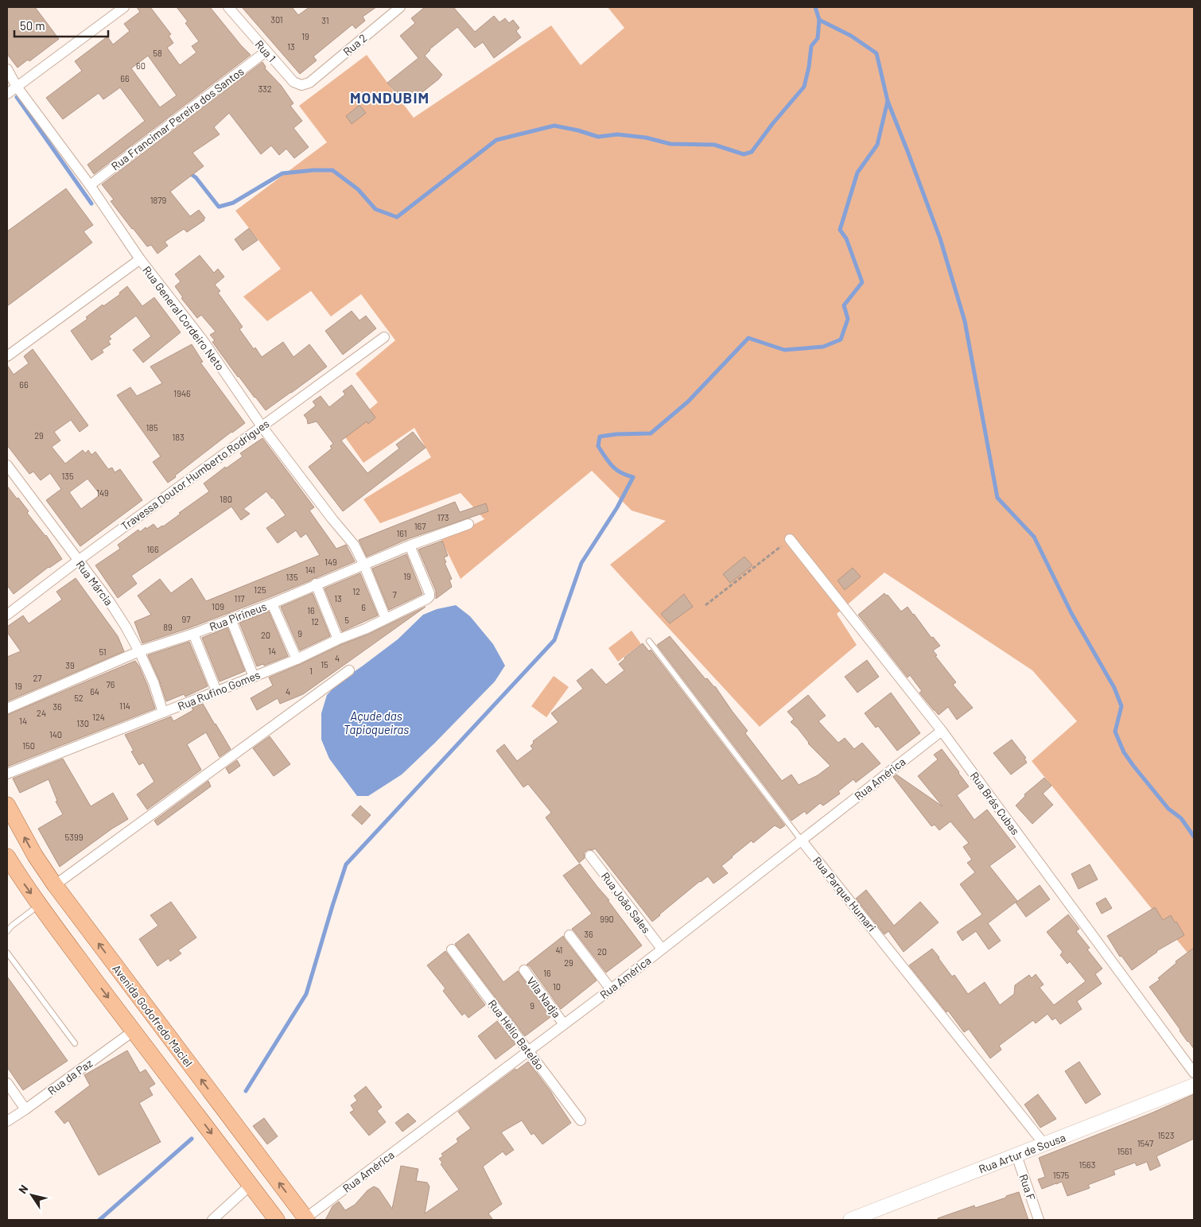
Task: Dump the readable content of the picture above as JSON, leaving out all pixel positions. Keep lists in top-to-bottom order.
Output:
{
  "streets": {
    "main road": ["Avenida Godofredo Maciel"],
    "street": [
      "Rua 2",
      "Rua 1",
      "Rua Francimar Pereira dos Santos",
      "Rua General Cordeiro Neto",
      "Travessa Doutor Humberto Rodrigues",
      "Rua Márcia",
      "Rua Pirineus",
      "Rua Rufino Gomes",
      "Rua América",
      "Rua Brás Cubas",
      "Rua Parque Humari",
      "Rua João Sales",
      "Vila Nadja",
      "Rua Hélio Batelão",
      "Rua da Paz",
      "Rua Artur de Sousa",
      "Rua F"
    ]
  },
  "crossings": [
    ["Rua 2", "Rua 1"],
    ["Rua 1", "Rua Francimar Pereira dos Santos"],
    ["Rua Francimar Pereira dos Santos", "Rua General Cordeiro Neto"],
    ["Rua General Cordeiro Neto", "Travessa Doutor Humberto Rodrigues"],
    ["Rua General Cordeiro Neto", "Rua Pirineus"],
    ["Rua General Cordeiro Neto", "Rua Rufino Gomes"],
    ["Travessa Doutor Humberto Rodrigues", "Rua Márcia"],
    ["Rua Márcia", "Rua Pirineus"],
    ["Rua Márcia", "Rua Rufino Gomes"],
    ["Rua Pirineus", "Rua Rufino Gomes"],
    ["Rua América", "Rua Brás Cubas"],
    ["Rua América", "Rua Parque Humari"],
    ["Rua América", "Rua João Sales"],
    ["Rua América", "Vila Nadja"],
    ["Rua América", "Avenida Godofredo Maciel"],
    ["Rua América", "Rua Hélio Batelão"],
    ["Rua Parque Humari", "Rua Artur de Sousa"],
    ["Rua Artur de Sousa", "Rua F"]
  ],
  "districts": ["MONDUBIM"],
  "water": ["Açude das Tapioqueiras"],
  "house_numbers": [
    "301",
    "31",
    "19",
    "13",
    "58",
    "60",
    "66",
    "332",
    "1879",
    "66",
    "1946",
    "185",
    "29",
    "183",
    "135",
    "149",
    "180",
    "173",
    "167",
    "161",
    "166",
    "149",
    "141",
    "19",
    "135",
    "125",
    "12",
    "7",
    "117",
    "13",
    "109",
    "6",
    "16",
    "97",
    "5",
    "12",
    "89",
    "9",
    "20",
    "14",
    "51",
    "4",
    "15",
    "39",
    "1",
    "27",
    "76",
    "19",
    "64",
    "4",
    "52",
    "114",
    "36",
    "24",
    "124",
    "14",
    "130",
    "140",
    "150",
    "5399",
    "990",
    "36",
    "41",
    "20",
    "29",
    "16",
    "10",
    "9",
    "1523",
    "1547",
    "1561",
    "1563",
    "1575"
  ],
  "scale_bar": "50 m",
  "north": "top left"
}
